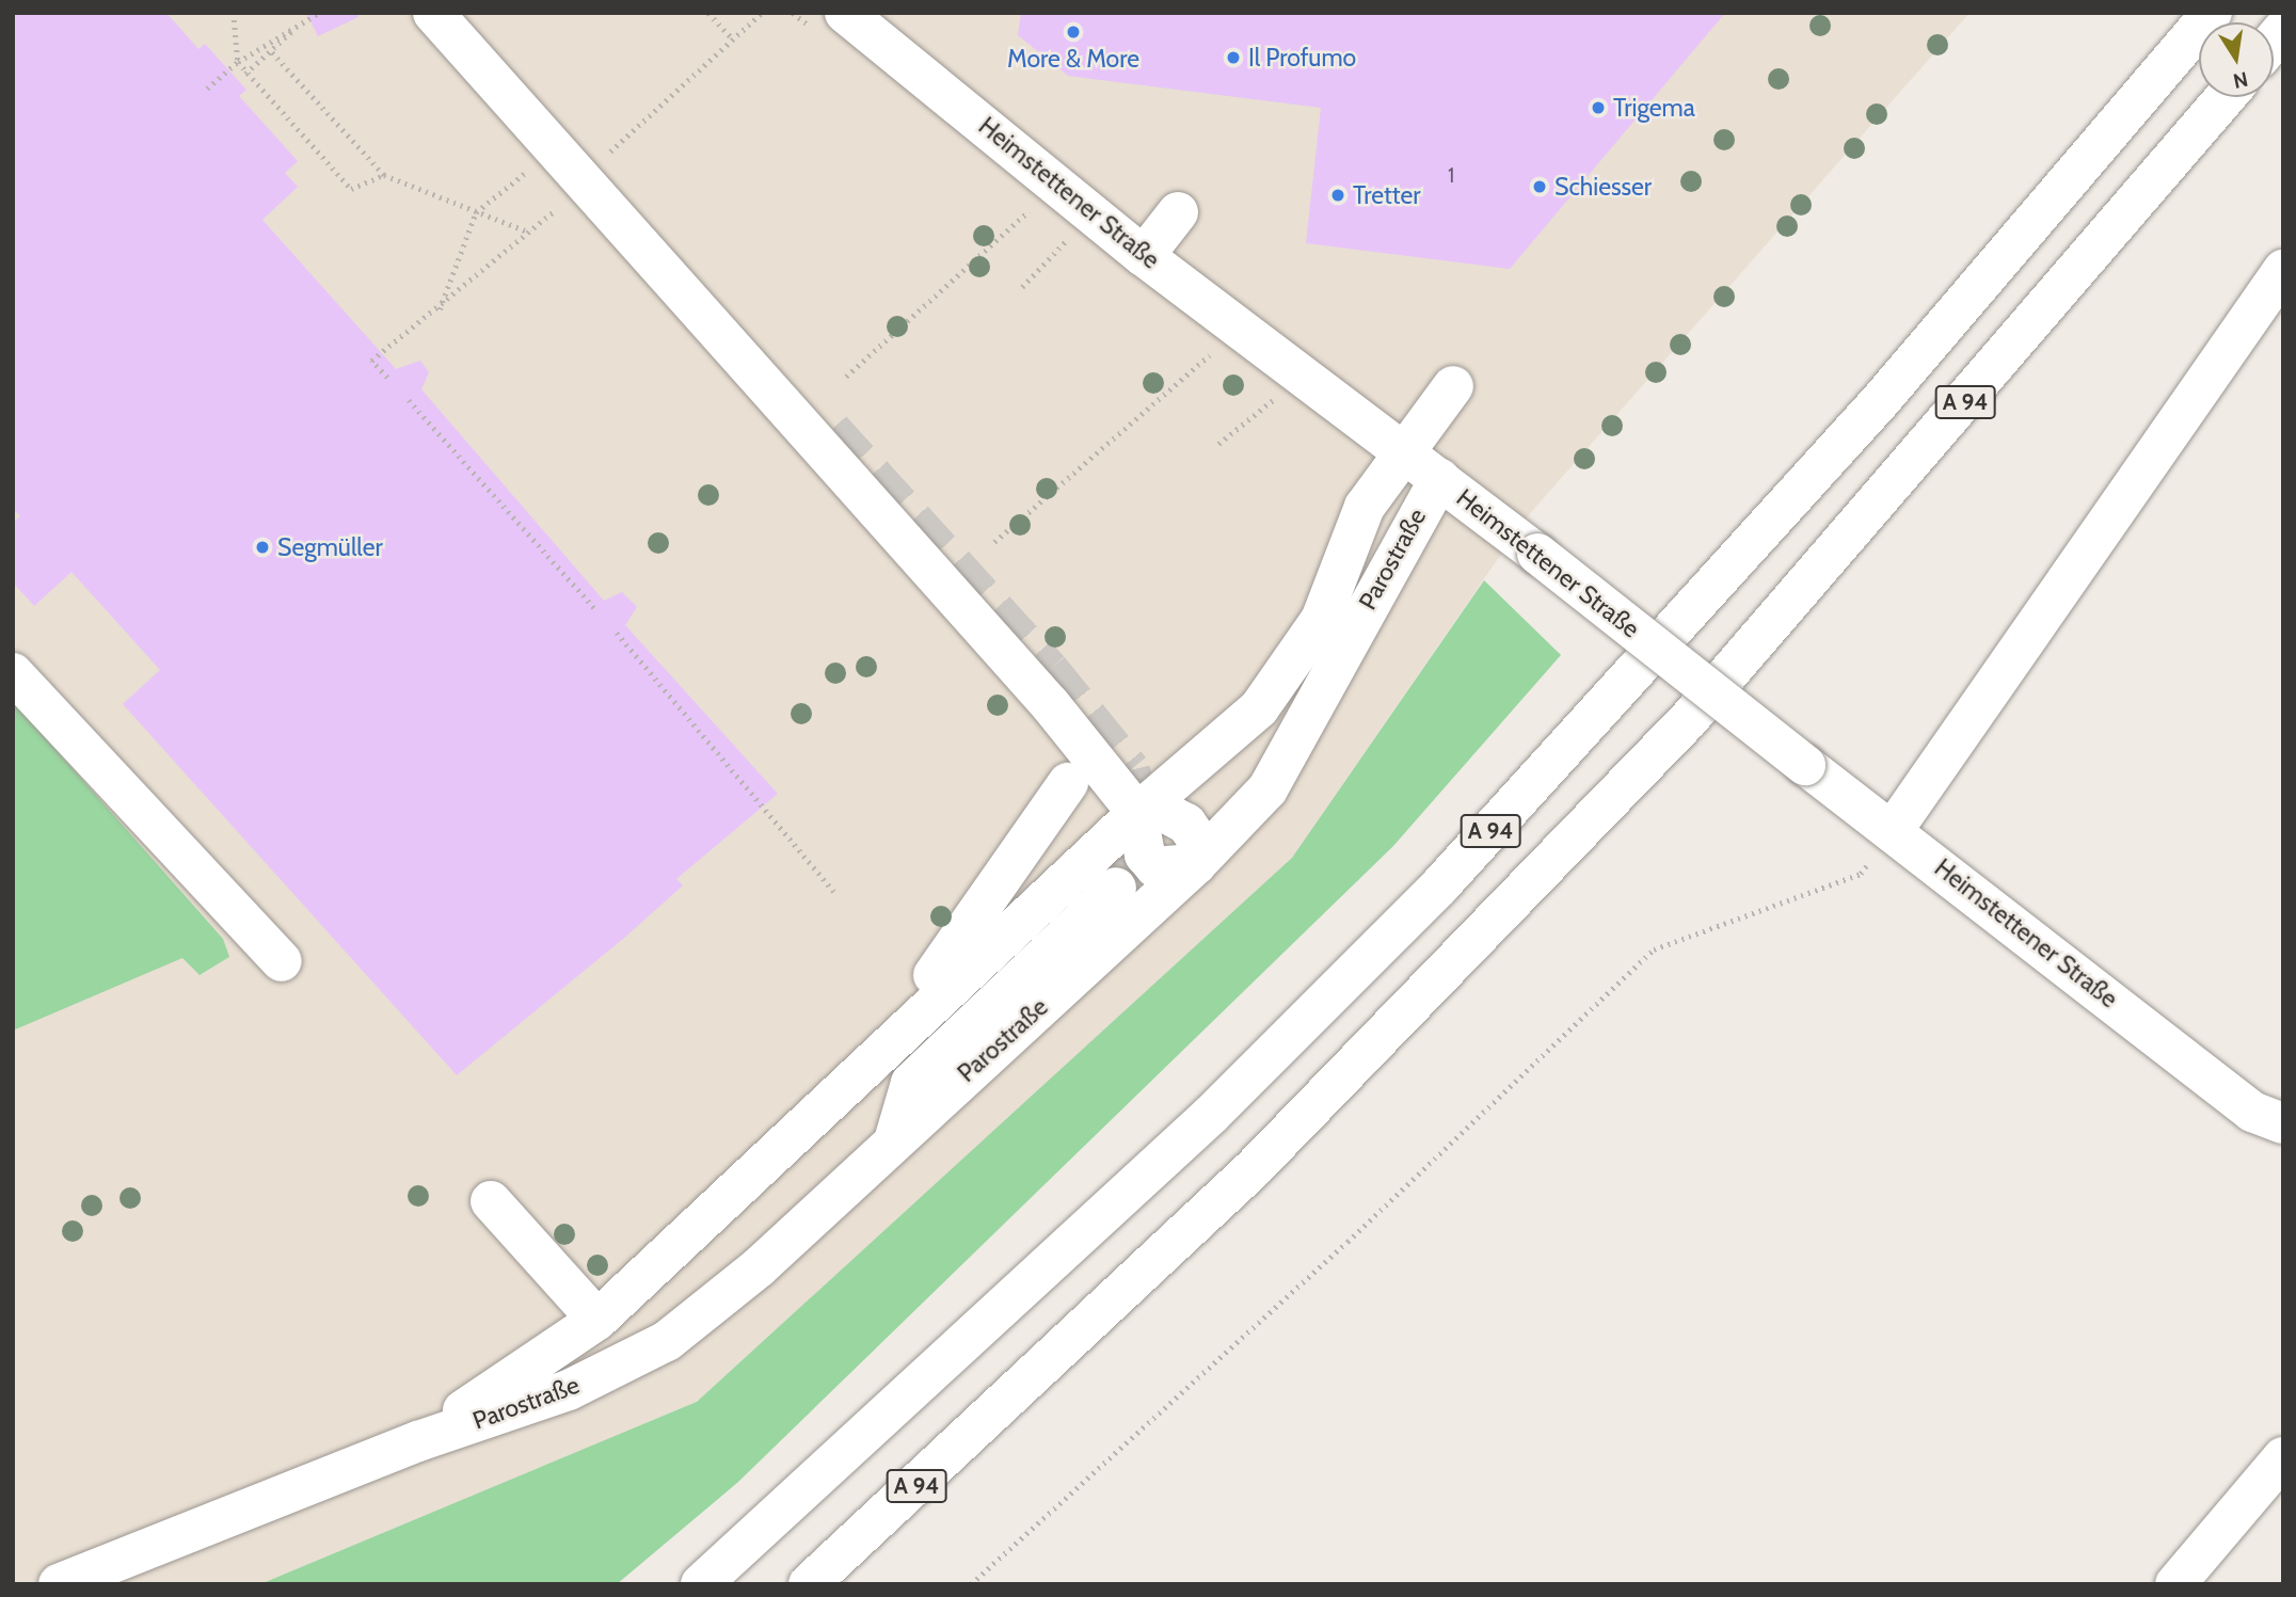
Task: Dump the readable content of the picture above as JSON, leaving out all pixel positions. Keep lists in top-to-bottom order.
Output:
{
  "streets": {
    "main road": ["Heimstettener Straße", "A 94", "Parostraße"]
  },
  "crossings": [
    ["Heimstettener Straße", "Parostraße"]
  ],
  "places": [
    "More & More",
    "Il Profumo",
    "Trigema",
    "Schiesser",
    "Tretter",
    "Segmüller"
  ],
  "house_numbers": ["1"],
  "north": "bottom"
}
